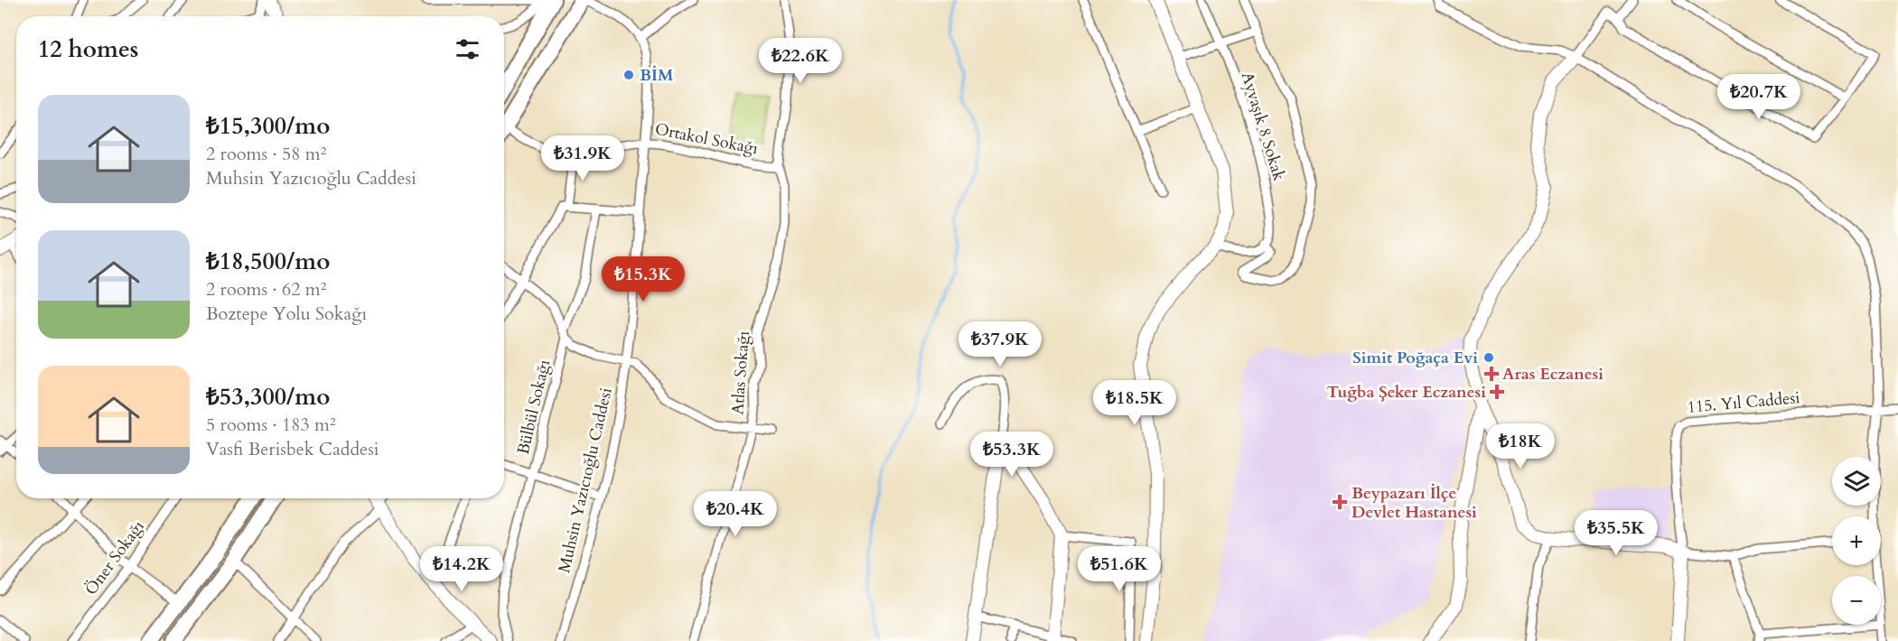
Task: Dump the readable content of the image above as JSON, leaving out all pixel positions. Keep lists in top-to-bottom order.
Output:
{
  "streets": {
    "street": [
      "Ayvaşık 8 Sokak",
      "Ortakol Sokağı",
      "Atlas Sokağı",
      "115. Yıl Caddesi",
      "Bülbül Sokağı",
      "Muhsin Yazıcıoğlu Caddesi",
      "Öner Sokağı"
    ]
  },
  "crossings": [
    ["Ortakol Sokağı", "Atlas Sokağı"],
    ["Ortakol Sokağı", "Muhsin Yazıcıoğlu Caddesi"]
  ],
  "places": {
    "other": ["BİM", "Simit Poğaça Evi"],
    "health": ["Aras Eczanesi", "Tuğba Şeker Eczanesi", "Beypazarı İlçe Devlet Hastanesi"]
  },
  "page": {
    "heading": "12 homes",
    "price": [
      "₺22.6K",
      "₺20.7K",
      "₺31.9K",
      "₺15.3K",
      "₺37.9K",
      "₺18.5K",
      "₺18K",
      "₺53.3K",
      "₺20.4K",
      "₺35.5K",
      "₺14.2K",
      "₺51.6K"
    ],
    "list": [
      {
        "name": "₺15,300/mo",
        "note": "2 rooms · 58 m² · Muhsin Yazıcıoğlu Caddesi"
      },
      {
        "name": "₺18,500/mo",
        "note": "2 rooms · 62 m² · Boztepe Yolu Sokağı"
      },
      {
        "name": "₺53,300/mo",
        "note": "5 rooms · 183 m² · Vasfi Berisbek Caddesi"
      }
    ],
    "map_buttons": ["+", "−"]
  }
}
